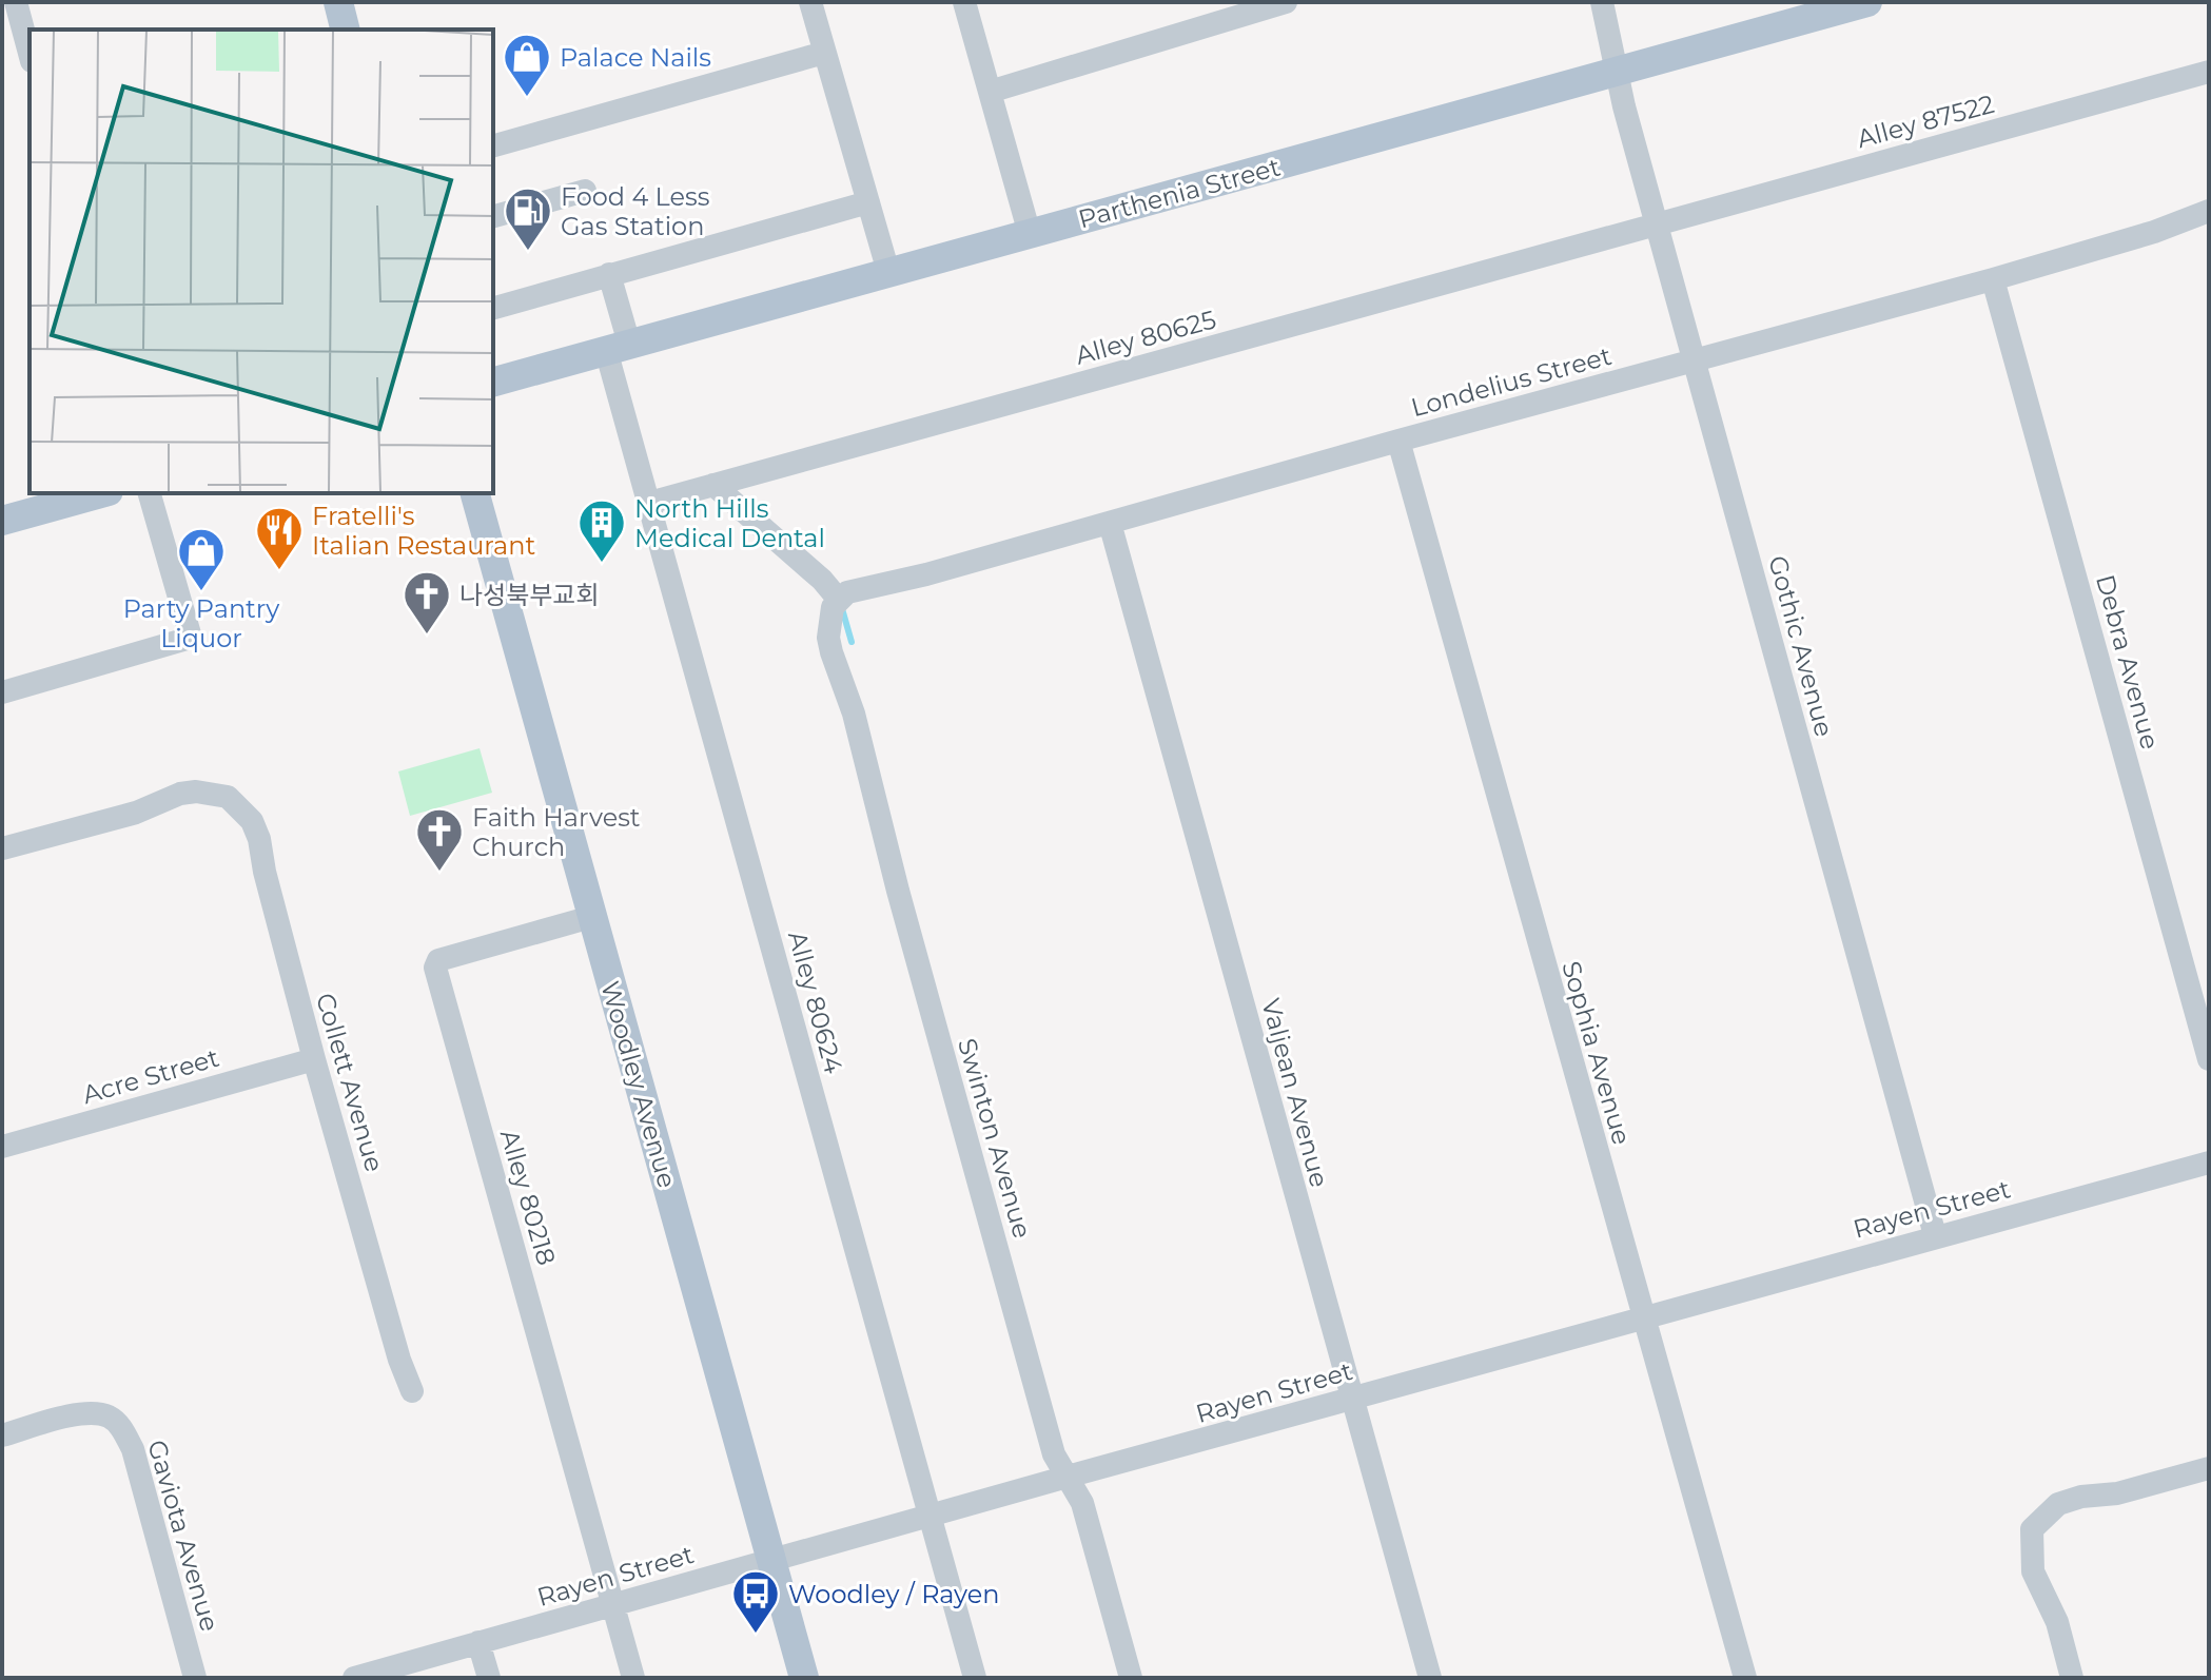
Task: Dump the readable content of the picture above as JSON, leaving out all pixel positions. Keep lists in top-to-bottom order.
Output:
{
  "streets": {
    "main road": ["Parthenia Street", "Woodley Avenue"],
    "street": [
      "Alley 87522",
      "Alley 80625",
      "Londelius Street",
      "Gothic Avenue",
      "Debra Avenue",
      "Alley 80624",
      "Sophia Avenue",
      "Acre Street",
      "Collett Avenue",
      "Valjean Avenue",
      "Swinton Avenue",
      "Alley 80218",
      "Rayen Street",
      "Gaviota Avenue"
    ]
  },
  "crossings": [
    ["Alley 87522", "Alley 80625"],
    ["Alley 87522", "Gothic Avenue"],
    ["Parthenia Street", "Gothic Avenue"],
    ["Parthenia Street", "Alley 80624"],
    ["Alley 80625", "Gothic Avenue"],
    ["Alley 80625", "Alley 80624"],
    ["Londelius Street", "Gothic Avenue"],
    ["Londelius Street", "Debra Avenue"],
    ["Londelius Street", "Sophia Avenue"],
    ["Londelius Street", "Valjean Avenue"],
    ["Londelius Street", "Swinton Avenue"],
    ["Gothic Avenue", "Rayen Street"],
    ["Alley 80624", "Rayen Street"],
    ["Sophia Avenue", "Rayen Street"],
    ["Acre Street", "Collett Avenue"],
    ["Woodley Avenue", "Alley 80218"],
    ["Woodley Avenue", "Rayen Street"],
    ["Valjean Avenue", "Rayen Street"],
    ["Swinton Avenue", "Rayen Street"],
    ["Alley 80218", "Rayen Street"]
  ],
  "places": {
    "shop": ["Palace Nails", "Party Pantry Liquor"],
    "fuel station": ["Food 4 Less Gas Station"],
    "building": ["North Hills Medical Dental"],
    "restaurant": ["Fratelli's Italian Restaurant"],
    "church": ["나성북부교회", "Faith Harvest Church"],
    "bus stop": ["Woodley / Rayen"]
  }
}
